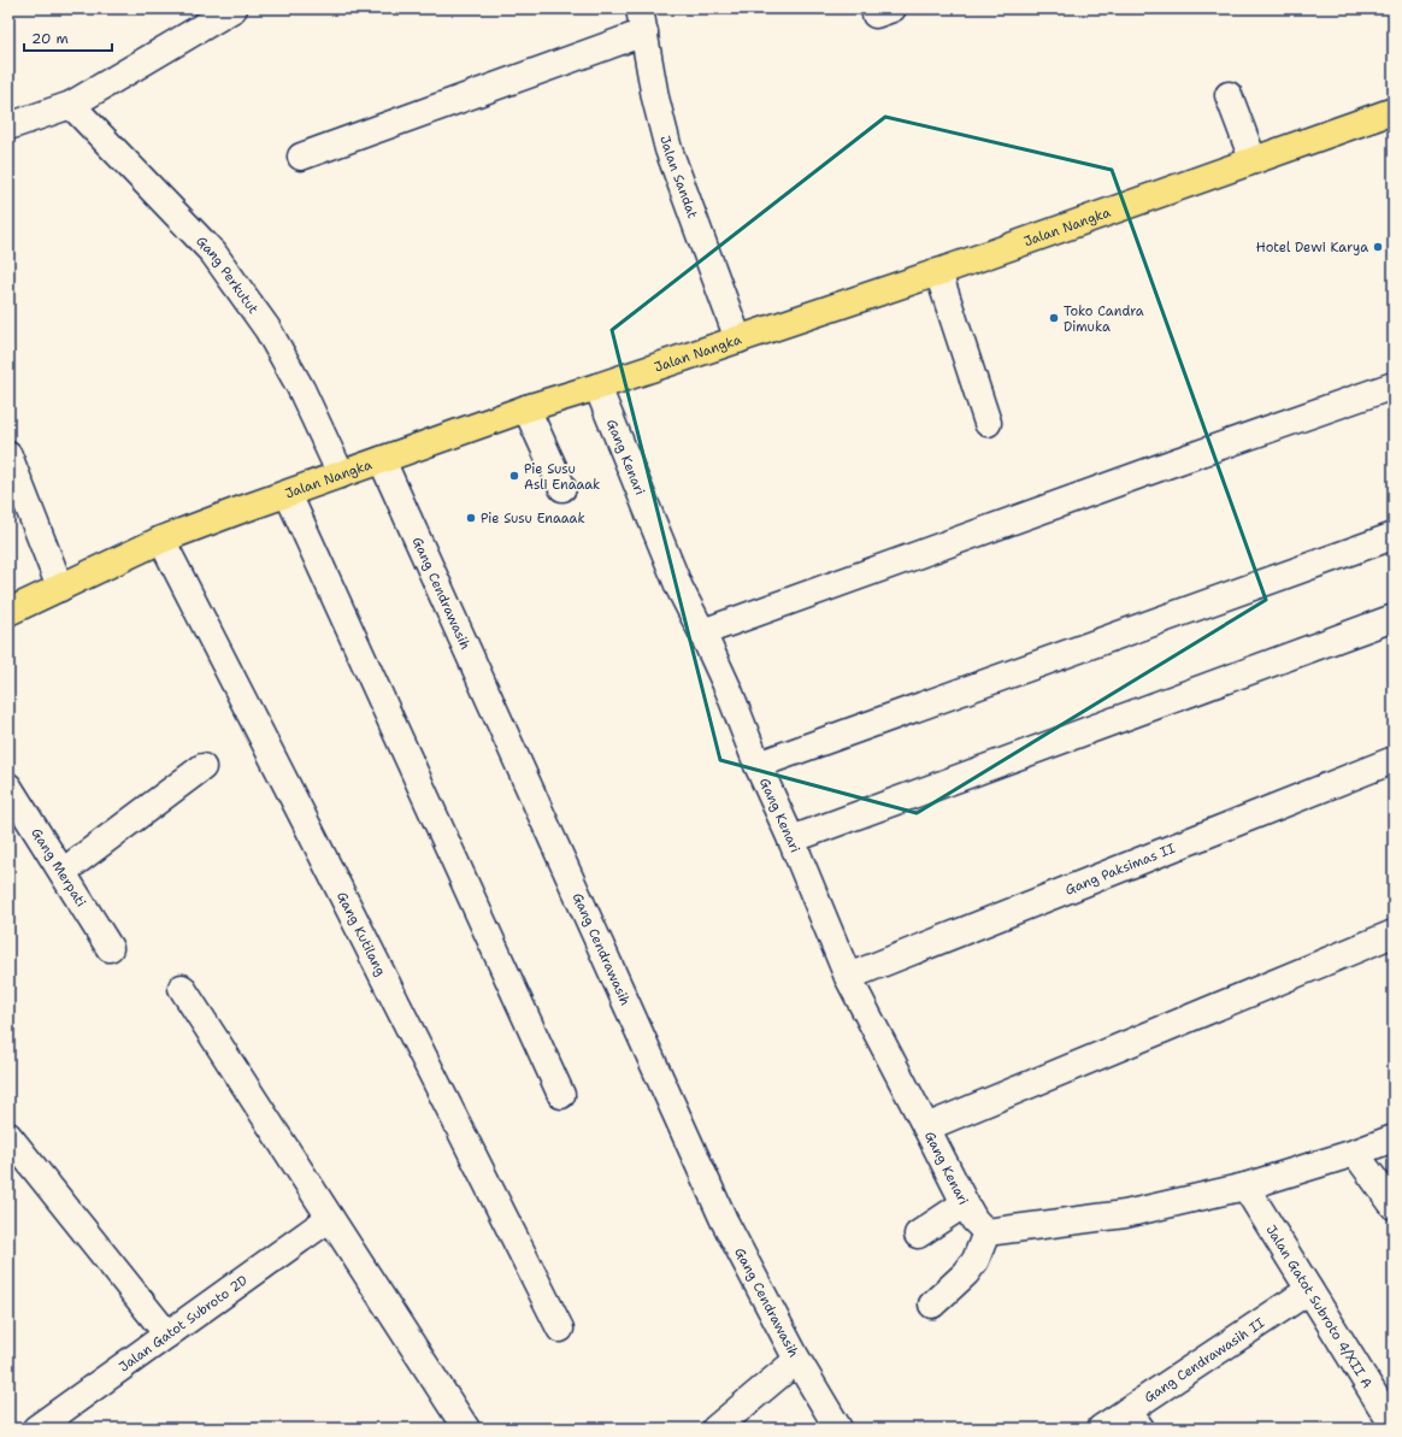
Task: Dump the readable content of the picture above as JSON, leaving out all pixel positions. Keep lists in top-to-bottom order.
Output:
{
  "streets": {
    "main road": ["Jalan Nangka"],
    "street": [
      "Jalan Sandat",
      "Gang Perkutut",
      "Gang Kenari",
      "Gang Cendrawasih",
      "Gang Merpati",
      "Gang Paksimas II",
      "Gang Kutilang",
      "Jalan Gatot Subroto 4/XII A",
      "Jalan Gatot Subroto 2D",
      "Gang Cendrawasih II"
    ]
  },
  "crossings": [
    ["Jalan Sandat", "Jalan Nangka"],
    ["Jalan Nangka", "Gang Perkutut"],
    ["Jalan Nangka", "Gang Kenari"],
    ["Jalan Nangka", "Gang Cendrawasih"],
    ["Jalan Nangka", "Gang Kutilang"],
    ["Gang Kenari", "Gang Paksimas II"],
    ["Jalan Gatot Subroto 4/XII A", "Gang Cendrawasih II"]
  ],
  "places": [
    "Hotel Dewi Karya",
    "Toko Candra Dimuka",
    "Pie Susu Asli Enaaak",
    "Pie Susu Enaaak"
  ],
  "scale_bar": "20 m"
}
